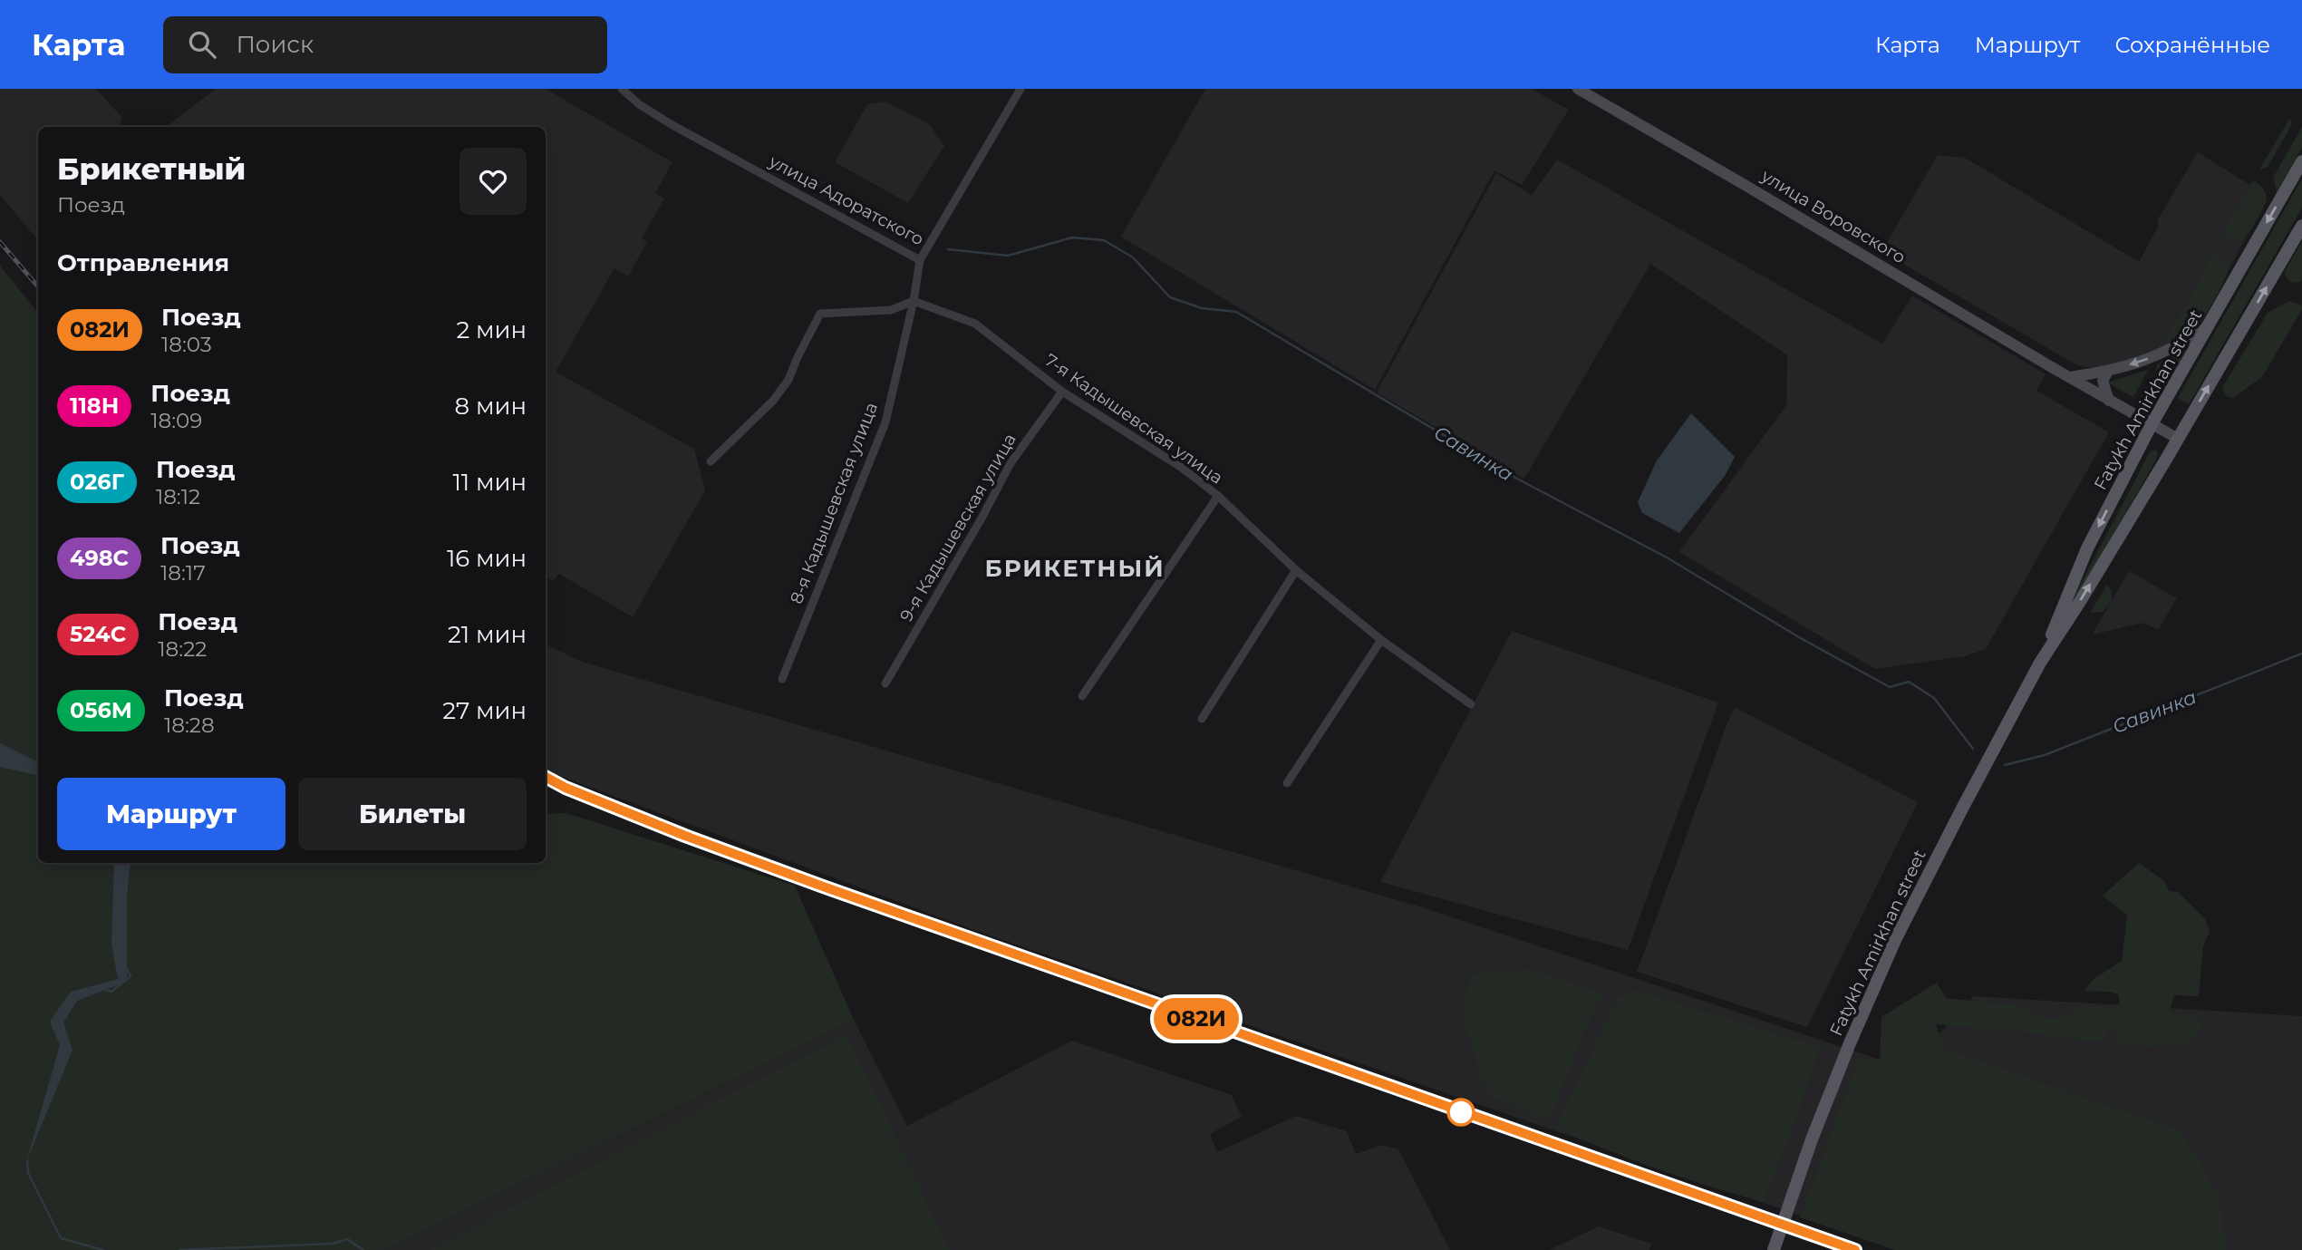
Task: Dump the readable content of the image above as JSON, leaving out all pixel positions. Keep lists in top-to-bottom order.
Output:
{
  "streets": {
    "main road": ["Fatykh Amirkhan street"],
    "street": [
      "улица Адоратского",
      "улица Воровского",
      "7-я Кадышевская улица",
      "8-я Кадышевская улица",
      "9-я Кадышевская улица"
    ]
  },
  "crossings": [
    ["улица Адоратского", "8-я Кадышевская улица"],
    ["улица Воровского", "Fatykh Amirkhan street"],
    ["7-я Кадышевская улица", "8-я Кадышевская улица"],
    ["7-я Кадышевская улица", "9-я Кадышевская улица"]
  ],
  "districts": ["БРИКЕТНЫЙ"],
  "water": ["Савинка"],
  "page": {
    "header": "Карта",
    "search": "Поиск",
    "nav": ["Карта", "Маршрут", "Сохранённые"],
    "on_map": "082И",
    "heading": [
      ["Брикетный", "Поезд"],
      "Отправления"
    ],
    "list": [
      {
        "mark": "082И",
        "name": "Поезд",
        "note": "18:03",
        "value": "2 мин"
      },
      {
        "mark": "118Н",
        "name": "Поезд",
        "note": "18:09",
        "value": "8 мин"
      },
      {
        "mark": "026Г",
        "name": "Поезд",
        "note": "18:12",
        "value": "11 мин"
      },
      {
        "mark": "498С",
        "name": "Поезд",
        "note": "18:17",
        "value": "16 мин"
      },
      {
        "mark": "524С",
        "name": "Поезд",
        "note": "18:22",
        "value": "21 мин"
      },
      {
        "mark": "056М",
        "name": "Поезд",
        "note": "18:28",
        "value": "27 мин"
      }
    ],
    "buttons": ["Маршрут", "Билеты"]
  }
}
